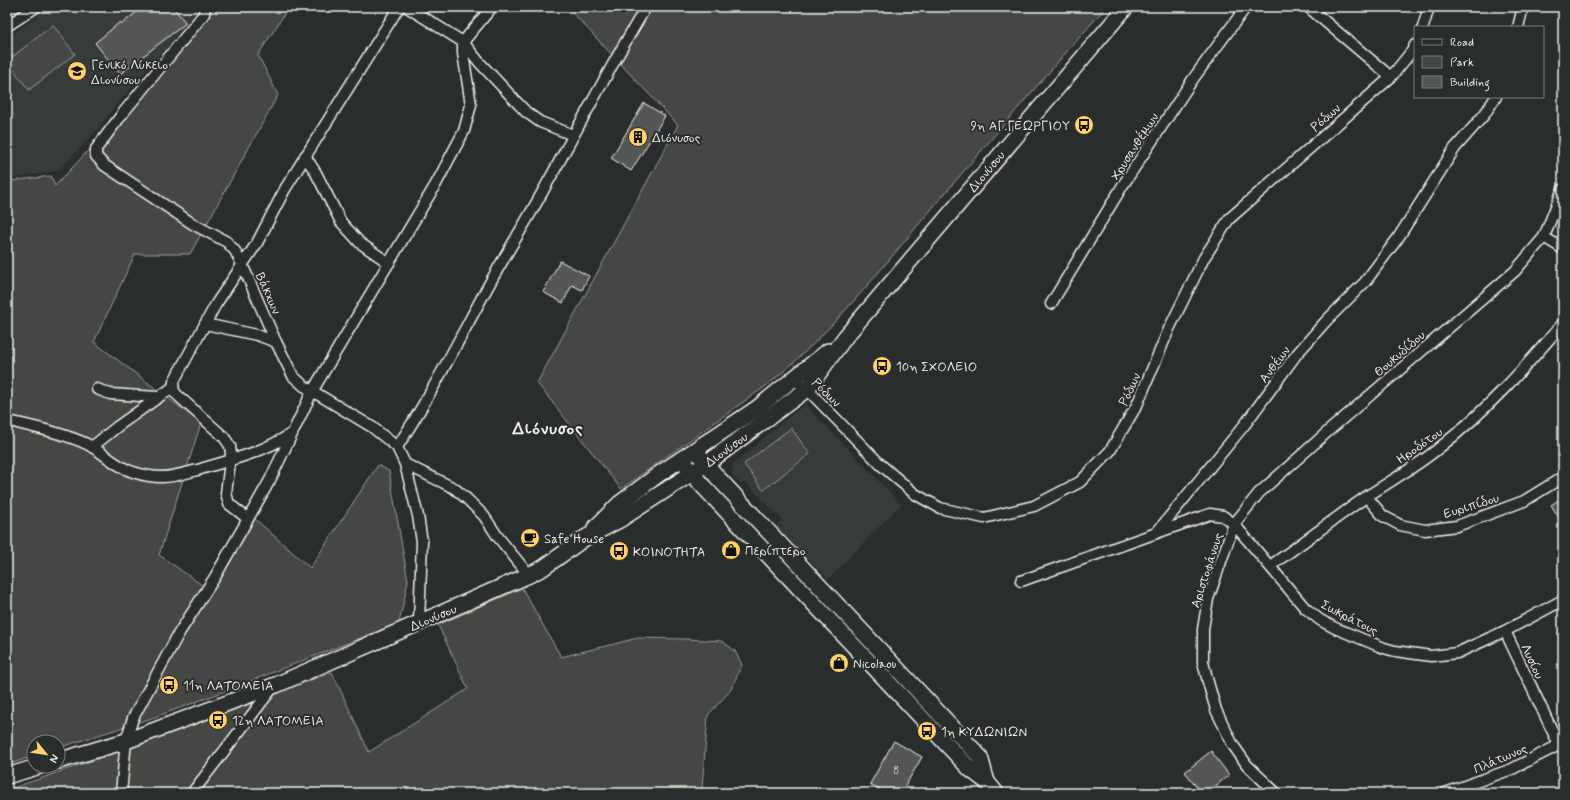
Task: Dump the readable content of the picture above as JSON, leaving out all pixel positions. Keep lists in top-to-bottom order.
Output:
{
  "streets": {
    "main road": ["Διονύσου"],
    "street": [
      "Ρόδων",
      "Χρυσανθέμων",
      "Βάκχων",
      "Θουκυδίδου",
      "Ανθέων",
      "Ηροδότου",
      "Ευριπίδου",
      "Αριστοφάνους",
      "Σωκράτους",
      "Λυσίου",
      "Πλάτωνος"
    ]
  },
  "crossings": [
    ["Ρόδων", "Διονύσου"],
    ["Διονύσου", "Βάκχων"],
    ["Θουκυδίδου", "Αριστοφάνους"],
    ["Θουκυδίδου", "Σωκράτους"],
    ["Ανθέων", "Σωκράτους"],
    ["Ηροδότου", "Ευριπίδου"],
    ["Ηροδότου", "Σωκράτους"],
    ["Αριστοφάνους", "Σωκράτους"],
    ["Σωκράτους", "Λυσίου"],
    ["Λυσίου", "Πλάτωνος"]
  ],
  "districts": ["Διόνυσος"],
  "places": {
    "school or university": ["Γενικό Λύκειο Διονύσου"],
    "bus stop": [
      "9η ΑΓ.ΓΕΩΡΓΙΟΥ",
      "10η ΣΧΟΛΕΙΟ",
      "ΚΟΙΝΟΤΗΤΑ",
      "11η ΛΑΤΟΜΕΙΑ",
      "12η ΛΑΤΟΜΕΙΑ",
      "1η ΚΥΔΩΝΙΩΝ"
    ],
    "building": ["Διόνυσος"],
    "cafe": ["Safe House"],
    "shop": ["Περίπτερο", "Nicolaou"]
  },
  "house_numbers": ["8"],
  "legend": ["Road", "Park", "Building"],
  "north": "bottom right"
}
